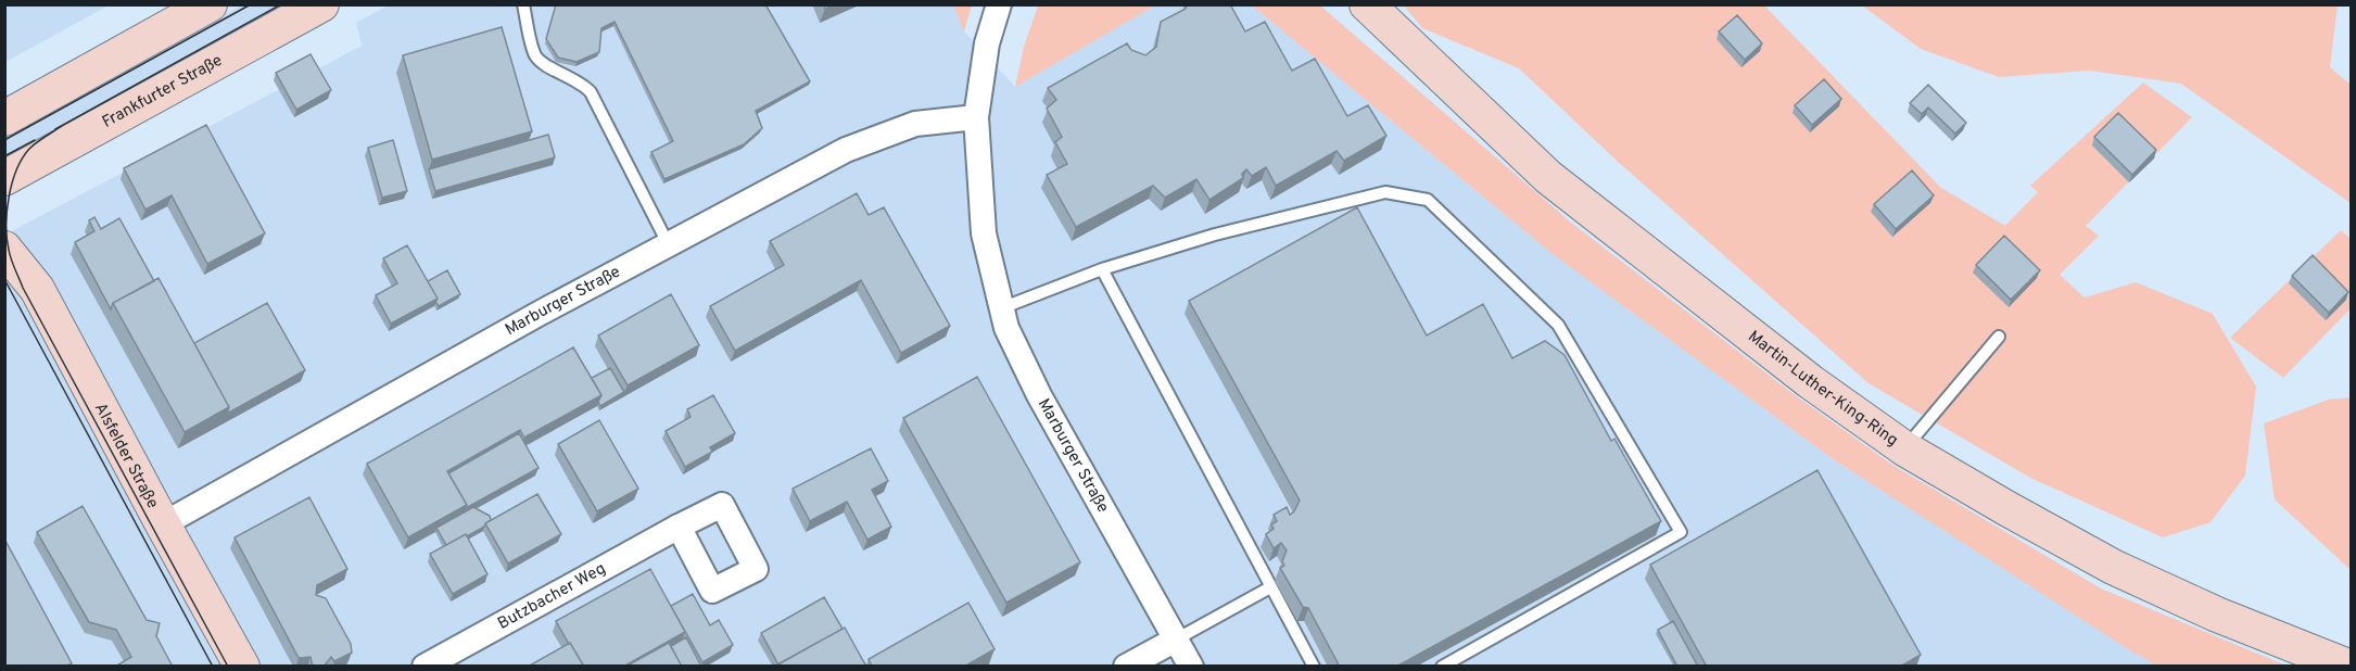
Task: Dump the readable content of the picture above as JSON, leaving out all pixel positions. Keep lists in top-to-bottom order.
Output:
{
  "streets": {
    "main road": ["Frankfurter Straße", "Martin-Luther-King-Ring", "Alsfelder Straße"],
    "street": ["Marburger Straße", "Butzbacher Weg"]
  },
  "crossings": [
    ["Marburger Straße", "Alsfelder Straße"]
  ]
}
